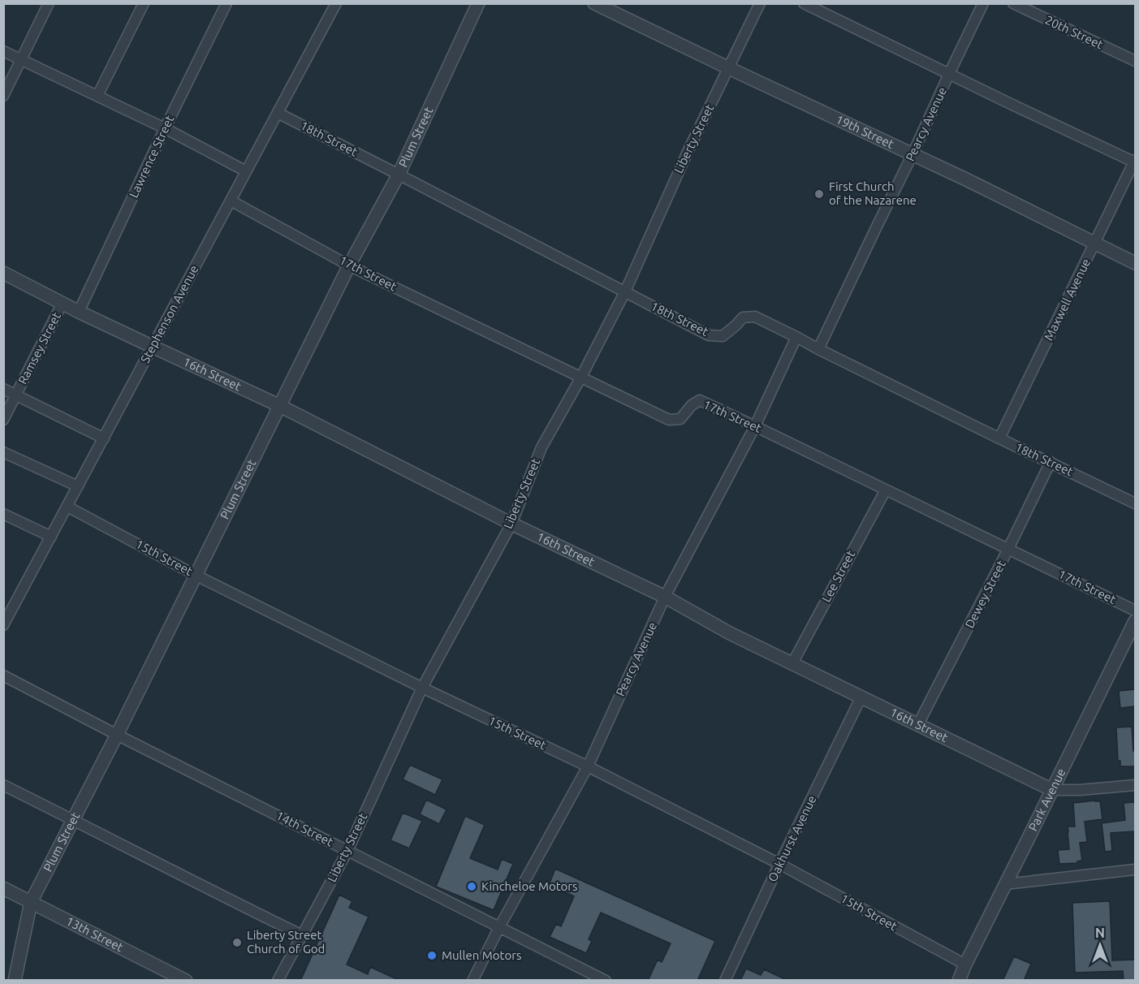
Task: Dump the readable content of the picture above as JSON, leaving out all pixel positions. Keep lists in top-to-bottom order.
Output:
{
  "streets": {
    "street": [
      "20th Street",
      "Pearcy Avenue",
      "19th Street",
      "Plum Street",
      "18th Street",
      "Liberty Street",
      "Lawrence Street",
      "17th Street",
      "Maxwell Avenue",
      "Stephenson Avenue",
      "Ramsey Street",
      "16th Street",
      "15th Street",
      "Lee Street",
      "Dewey Street",
      "Park Avenue",
      "14th Street",
      "Oakhurst Avenue",
      "13th Street"
    ]
  },
  "crossings": [
    ["Pearcy Avenue", "19th Street"],
    ["Pearcy Avenue", "18th Street"],
    ["Pearcy Avenue", "17th Street"],
    ["Pearcy Avenue", "16th Street"],
    ["Pearcy Avenue", "15th Street"],
    ["Pearcy Avenue", "14th Street"],
    ["19th Street", "Liberty Street"],
    ["19th Street", "Maxwell Avenue"],
    ["Plum Street", "18th Street"],
    ["Plum Street", "17th Street"],
    ["Plum Street", "16th Street"],
    ["Plum Street", "15th Street"],
    ["Plum Street", "14th Street"],
    ["Plum Street", "13th Street"],
    ["18th Street", "Liberty Street"],
    ["18th Street", "Maxwell Avenue"],
    ["18th Street", "Stephenson Avenue"],
    ["18th Street", "Dewey Street"],
    ["Liberty Street", "17th Street"],
    ["Liberty Street", "16th Street"],
    ["Liberty Street", "15th Street"],
    ["Liberty Street", "14th Street"],
    ["Lawrence Street", "16th Street"],
    ["17th Street", "Stephenson Avenue"],
    ["17th Street", "Lee Street"],
    ["17th Street", "Dewey Street"],
    ["Stephenson Avenue", "16th Street"],
    ["Stephenson Avenue", "15th Street"],
    ["Ramsey Street", "16th Street"],
    ["16th Street", "Lee Street"],
    ["16th Street", "Dewey Street"],
    ["16th Street", "Park Avenue"],
    ["16th Street", "Oakhurst Avenue"],
    ["15th Street", "Park Avenue"],
    ["15th Street", "Oakhurst Avenue"]
  ],
  "places": [
    "First Church of the Nazarene",
    "Kincheloe Motors",
    "Liberty Street Church of God",
    "Mullen Motors"
  ],
  "north": "top"
}
